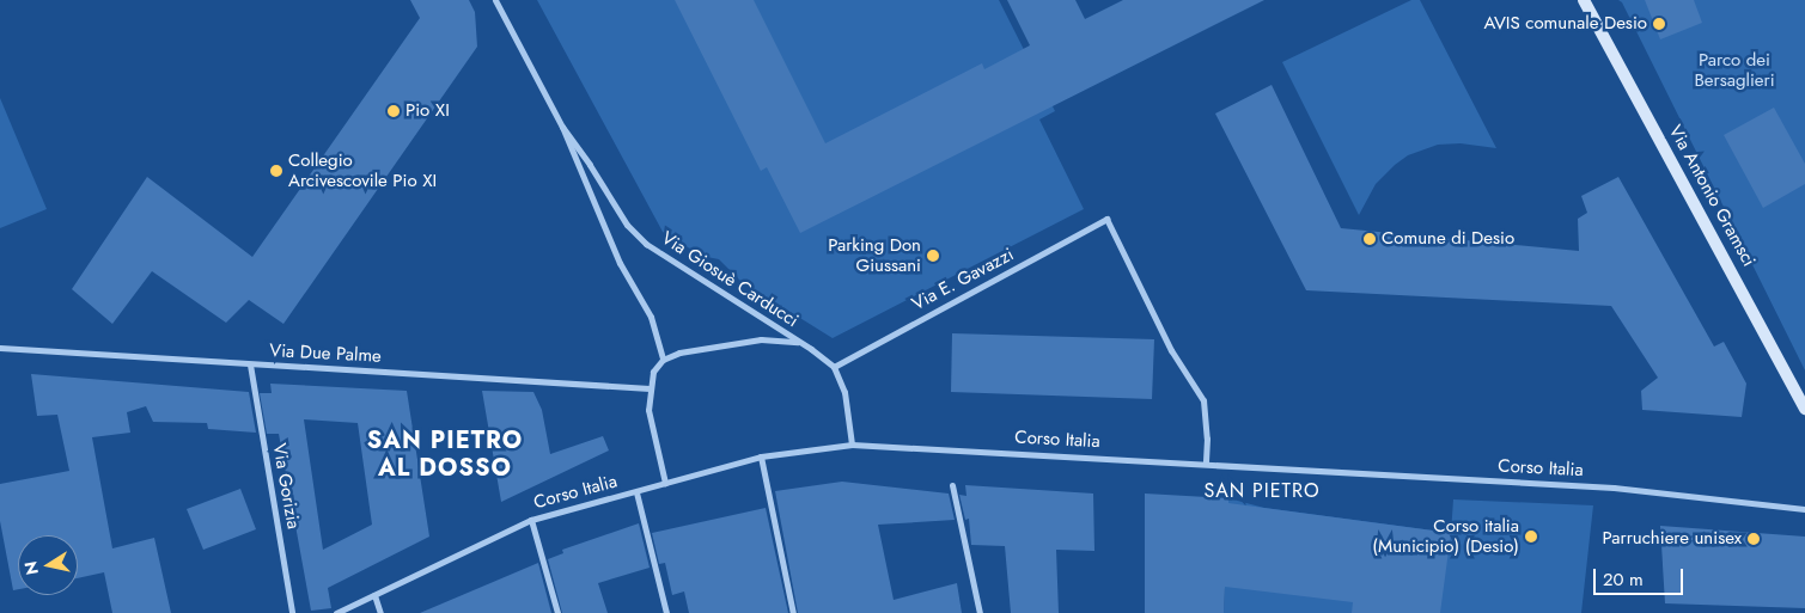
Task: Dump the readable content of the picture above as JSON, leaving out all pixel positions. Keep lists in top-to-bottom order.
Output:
{
  "streets": {
    "street": [
      "Via Antonio Gramsci",
      "Via Giosuè Carducci",
      "Via E. Gavazzi",
      "Via Due Palme",
      "Corso Italia",
      "Via Gorizia"
    ]
  },
  "crossings": [
    ["Via E. Gavazzi", "Corso Italia"],
    ["Via Due Palme", "Via Gorizia"]
  ],
  "districts": ["SAN PIETRO AL DOSSO", "SAN PIETRO"],
  "parks": ["Parco dei Bersaglieri"],
  "places": [
    "AVIS comunale Desio",
    "Pio XI",
    "Collegio Arcivescovile Pio XI",
    "Comune di Desio",
    "Parking Don Giussani",
    "Corso italia (Municipio) (Desio)",
    "Parruchiere unisex"
  ],
  "scale_bar": "20 m",
  "north": "left"
}
